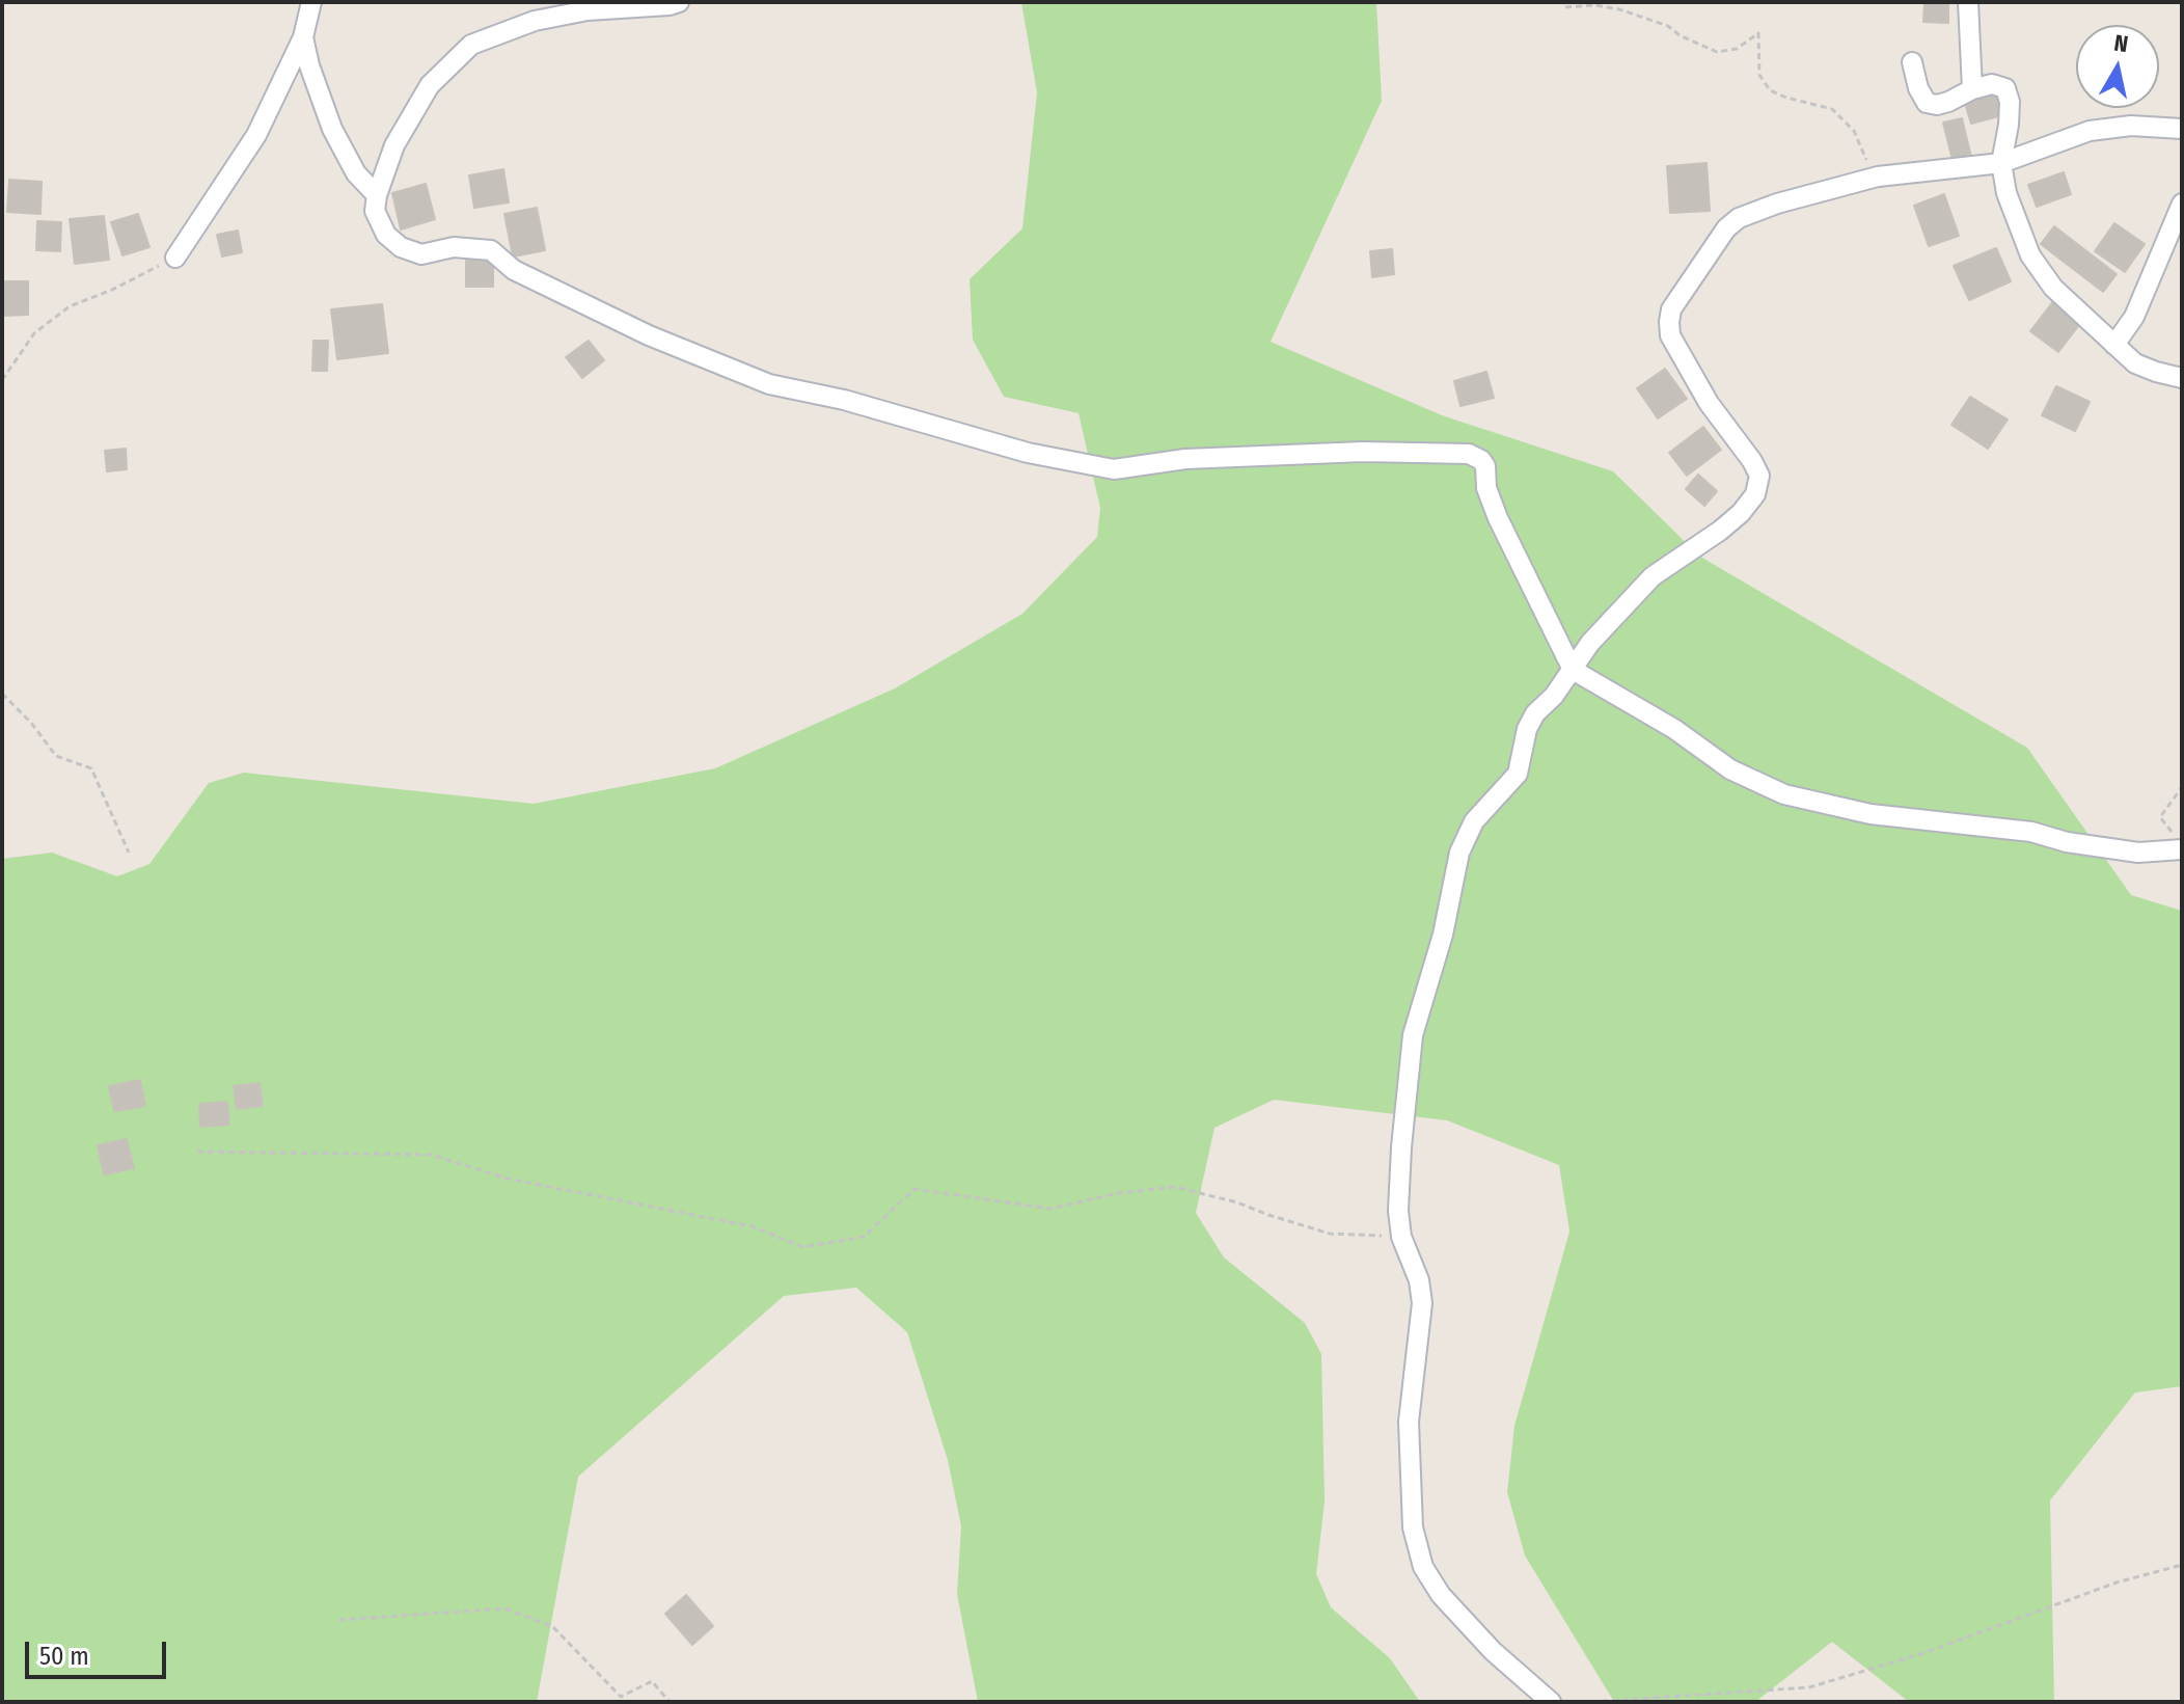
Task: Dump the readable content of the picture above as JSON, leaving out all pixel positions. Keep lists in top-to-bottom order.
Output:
{
  "scale_bar": "50 m",
  "north": "top"
}
